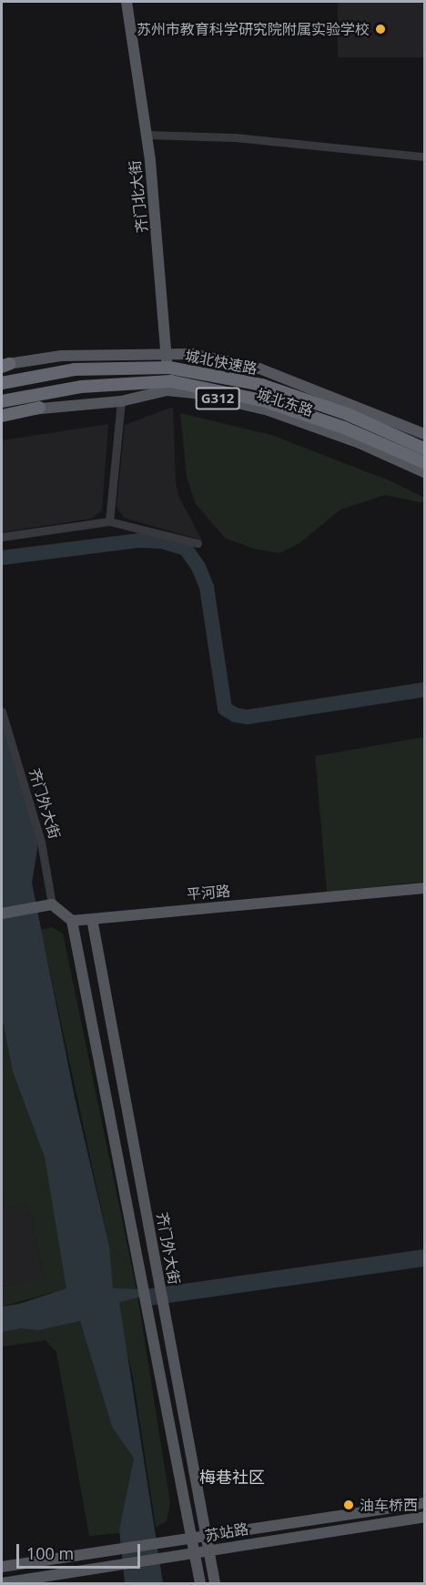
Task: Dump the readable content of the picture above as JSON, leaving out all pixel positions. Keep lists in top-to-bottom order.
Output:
{
  "streets": {
    "highway": ["城北快速路"],
    "main road": [
      "齐门北大街",
      "G312",
      "城北东路",
      "齐门外大街",
      "平河路",
      "苏站路"
    ]
  },
  "crossings": [
    ["齐门北大街", "城北东路"],
    ["齐门外大街", "平河路"],
    ["齐门外大街", "苏站路"]
  ],
  "districts": ["梅巷社区"],
  "places": ["苏州市教育科学研究院附属实验学校", "油车桥西"],
  "scale_bar": "100 m"
}
